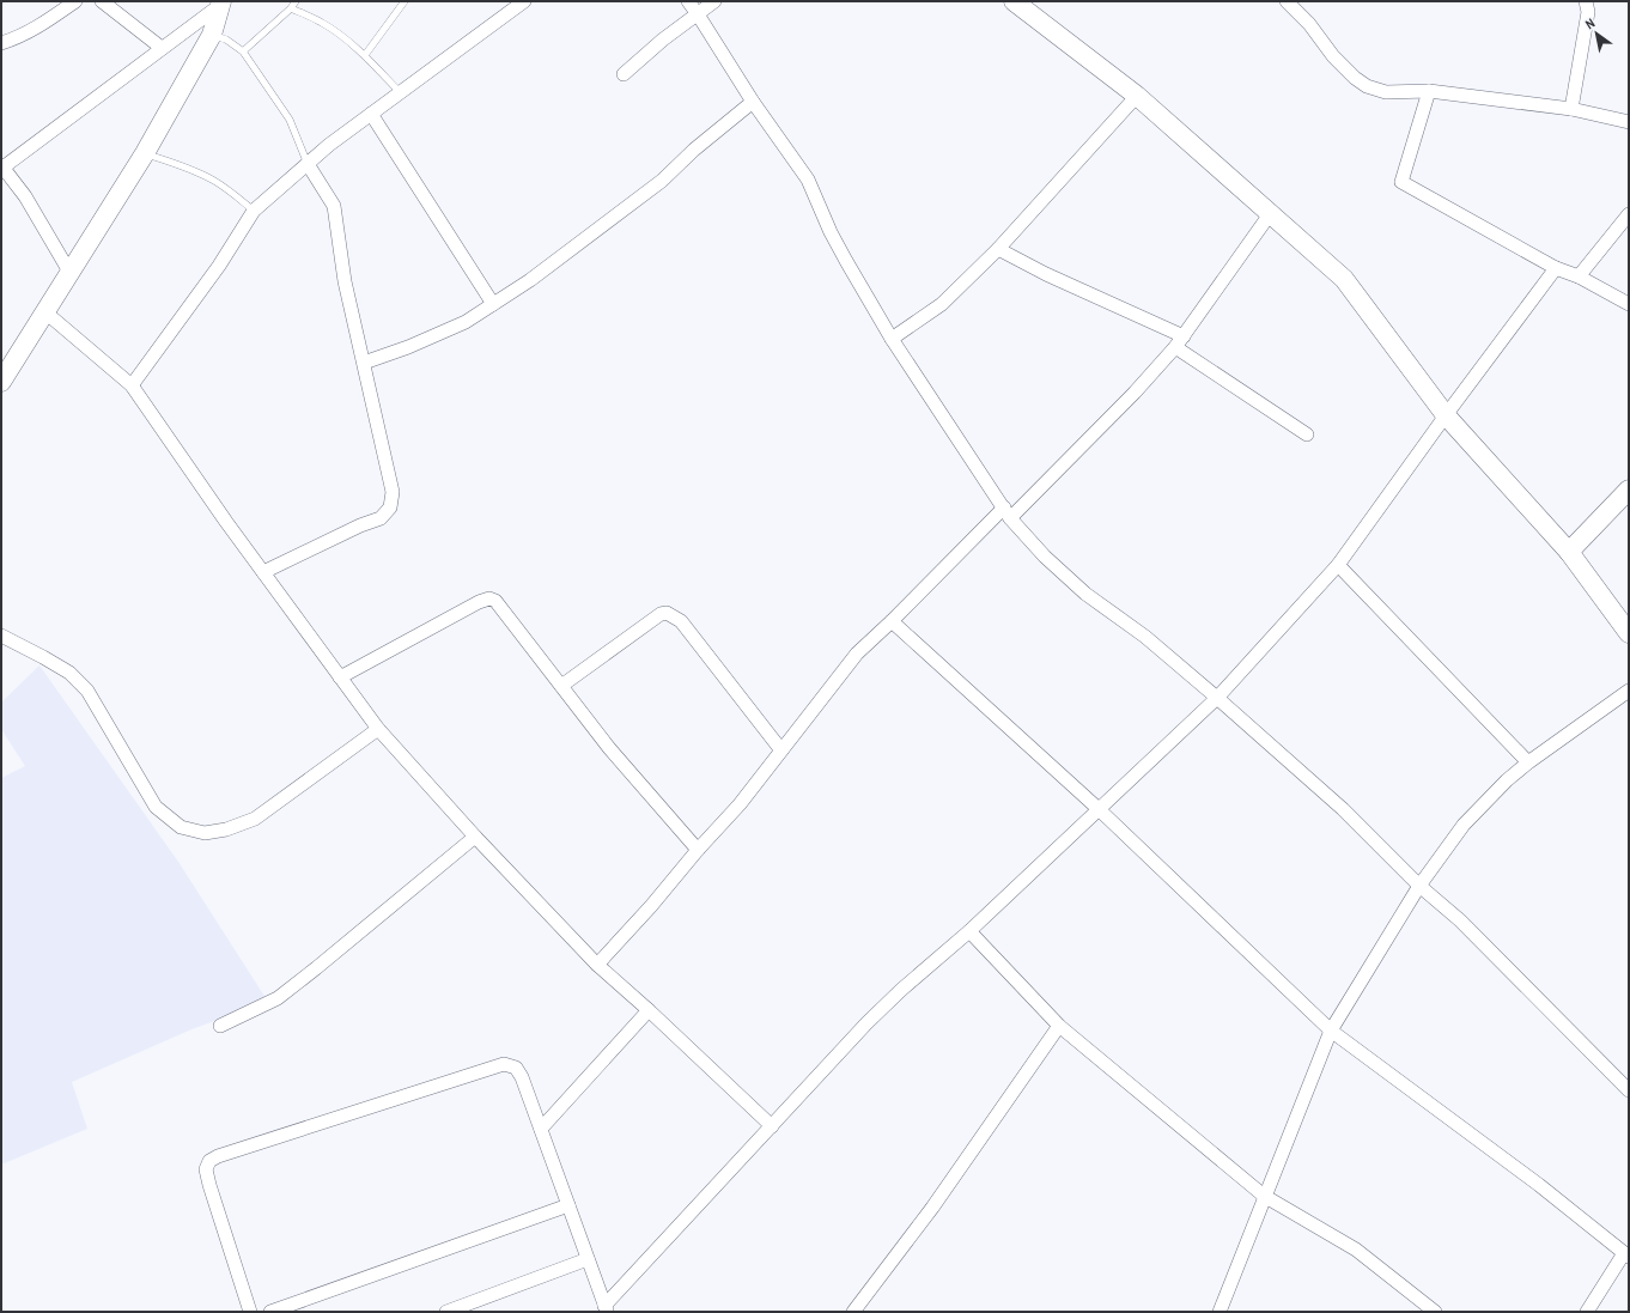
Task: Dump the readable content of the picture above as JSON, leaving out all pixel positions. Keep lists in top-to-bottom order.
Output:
{
  "north": "top left"
}
